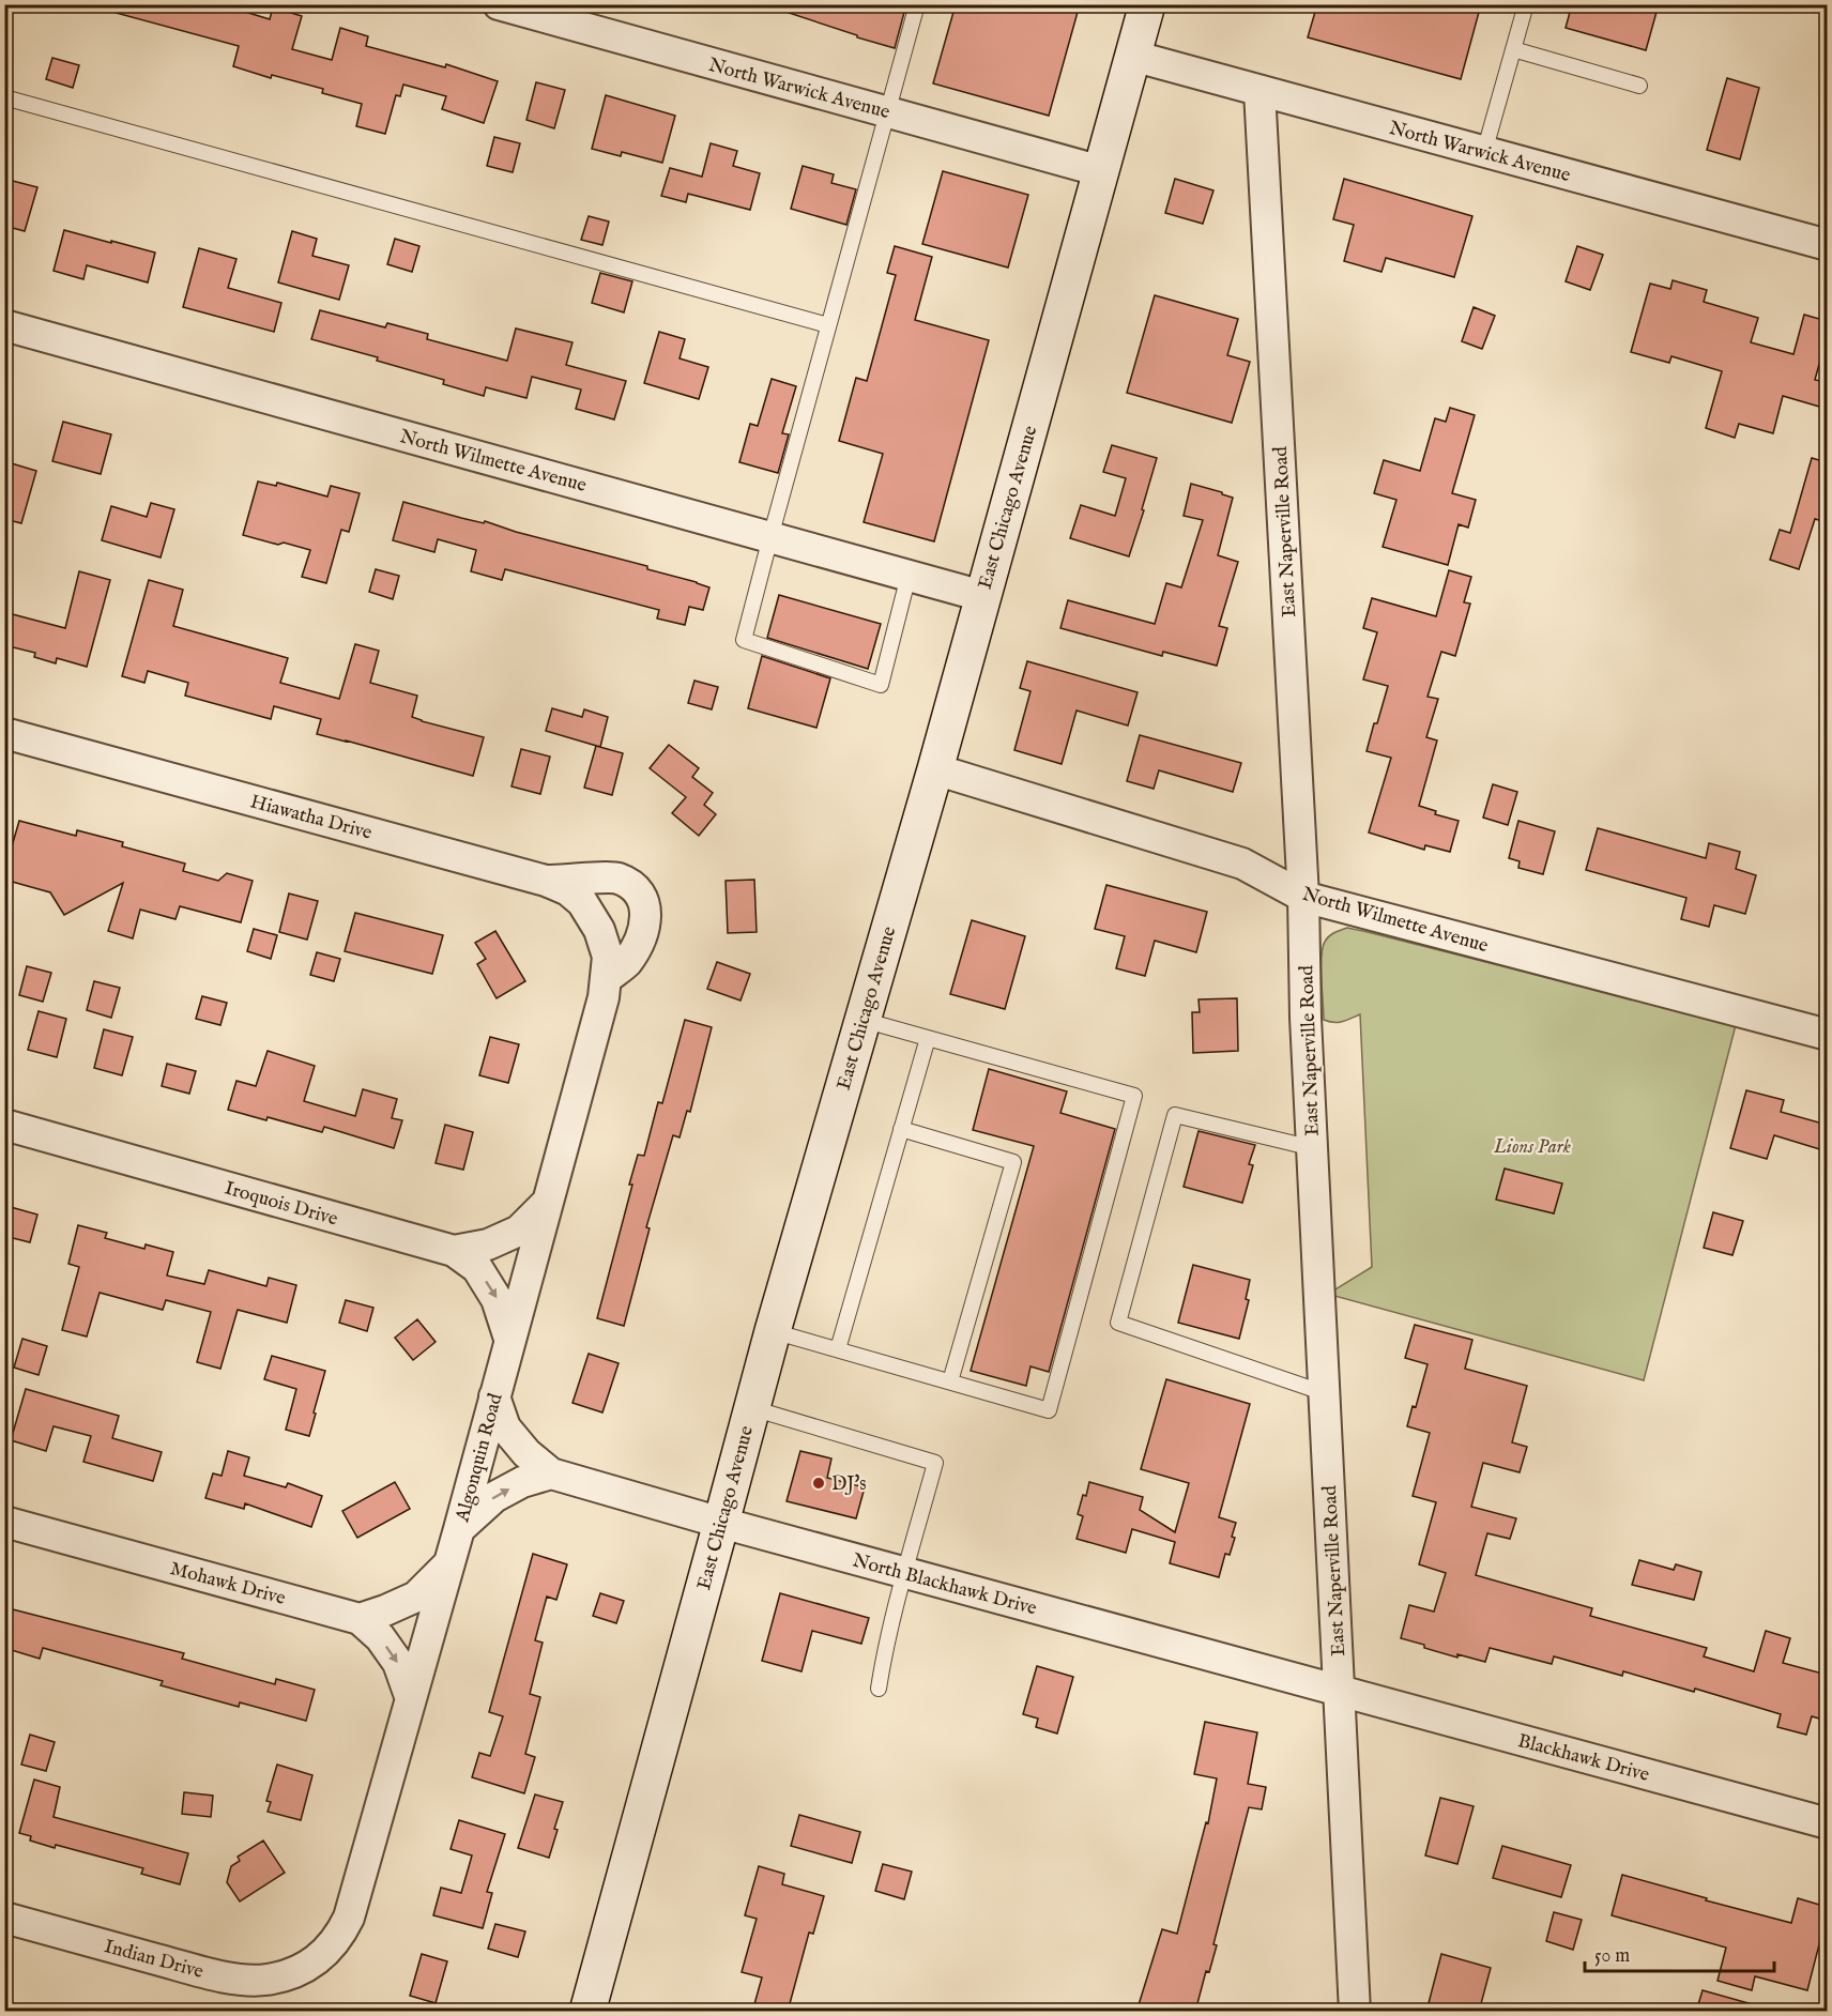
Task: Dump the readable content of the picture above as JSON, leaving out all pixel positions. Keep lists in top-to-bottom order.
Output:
{
  "streets": {
    "main road": ["East Chicago Avenue"],
    "street": [
      "North Warwick Avenue",
      "North Wilmette Avenue",
      "East Naperville Road",
      "Hiawatha Drive",
      "Iroquois Drive",
      "Algonquin Road",
      "Mohawk Drive",
      "North Blackhawk Drive",
      "Blackhawk Drive",
      "Indian Drive"
    ]
  },
  "crossings": [
    ["North Warwick Avenue", "East Chicago Avenue"],
    ["North Warwick Avenue", "East Naperville Road"],
    ["North Wilmette Avenue", "East Chicago Avenue"],
    ["North Wilmette Avenue", "East Naperville Road"],
    ["East Chicago Avenue", "North Blackhawk Drive"],
    ["East Naperville Road", "North Blackhawk Drive"],
    ["East Naperville Road", "Blackhawk Drive"],
    ["Hiawatha Drive", "Algonquin Road"],
    ["Iroquois Drive", "Algonquin Road"],
    ["Algonquin Road", "Mohawk Drive"],
    ["Algonquin Road", "North Blackhawk Drive"],
    ["Algonquin Road", "Indian Drive"],
    ["North Blackhawk Drive", "Blackhawk Drive"]
  ],
  "parks": ["Lions Park"],
  "places": ["DJ's"],
  "scale_bar": "50 m"
}
